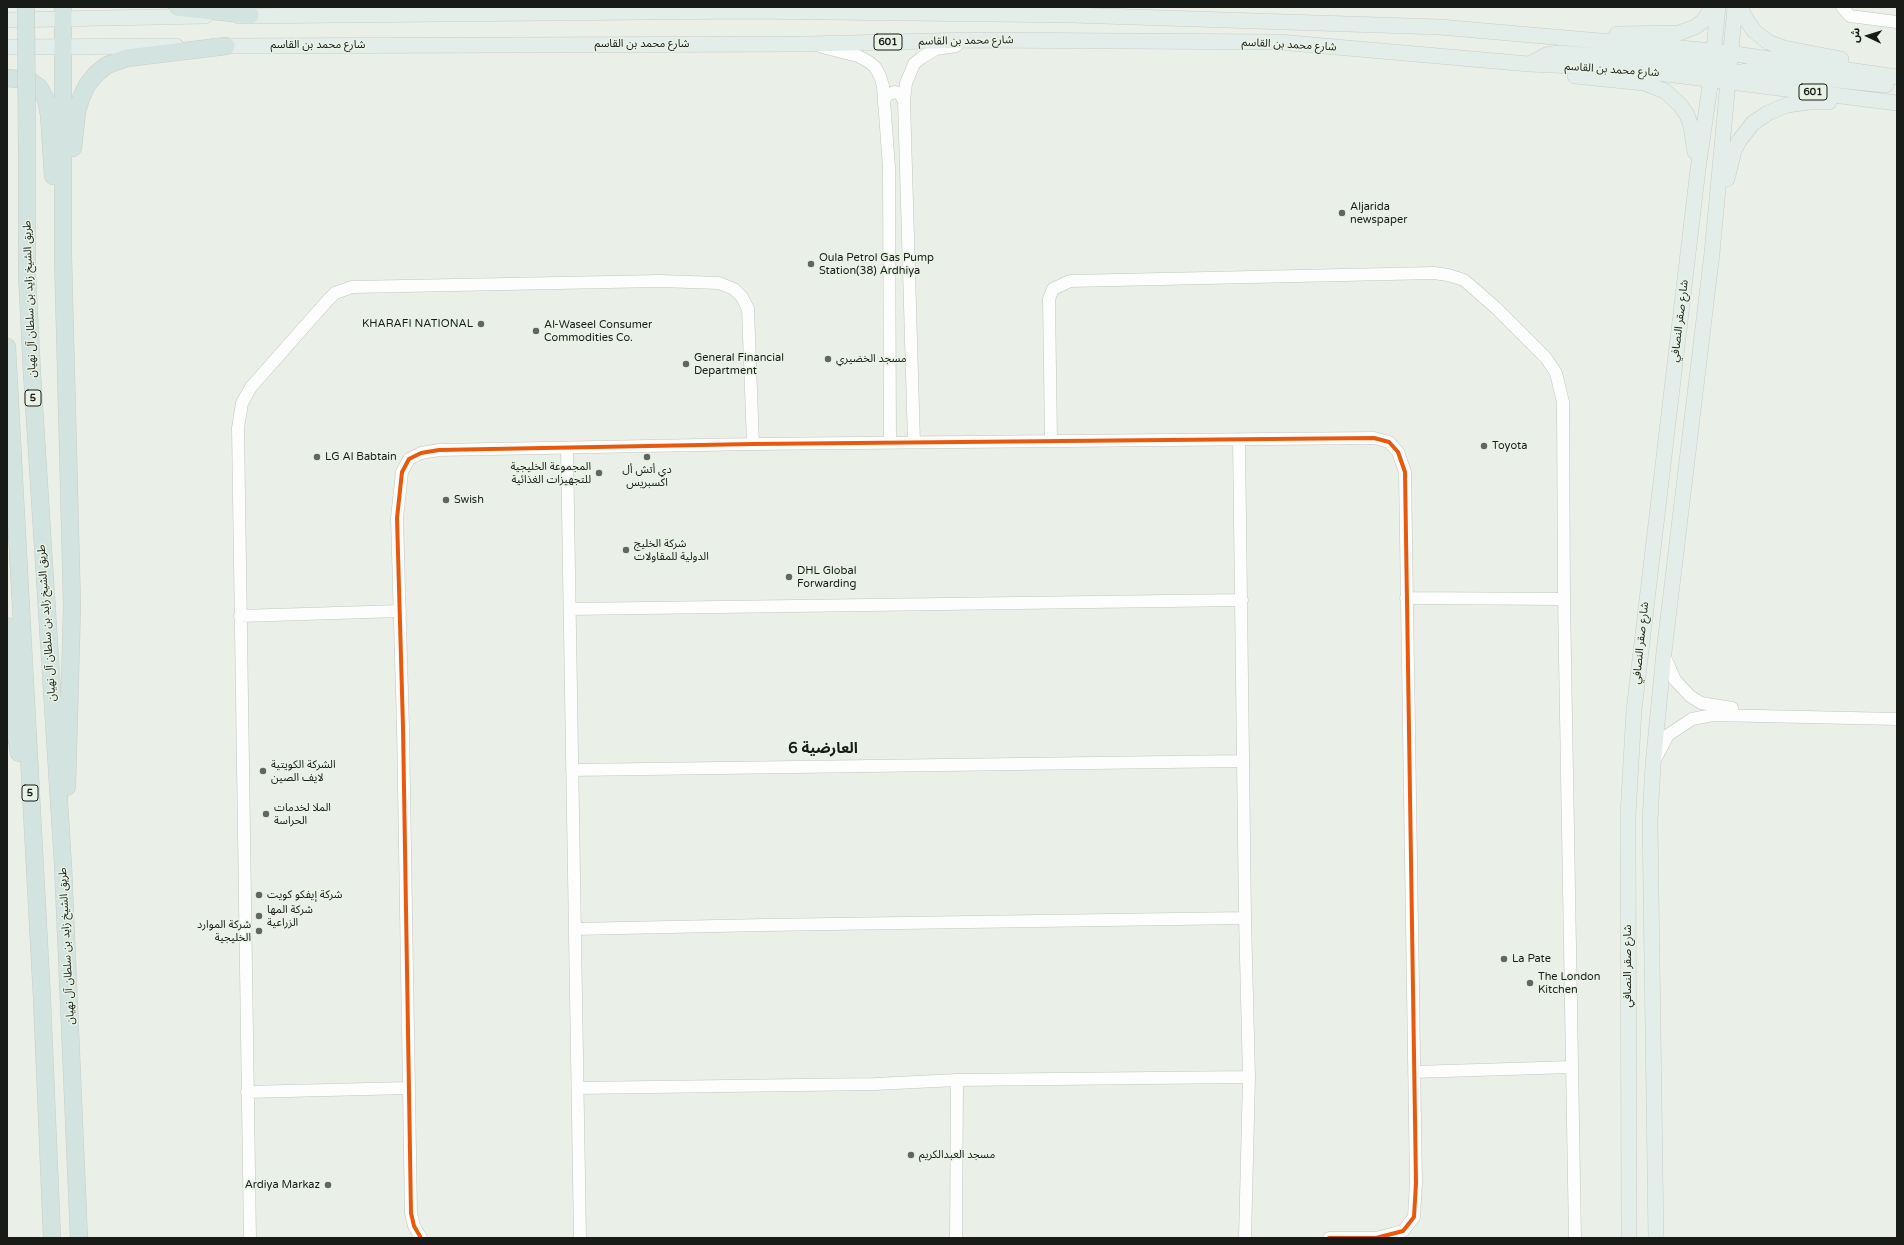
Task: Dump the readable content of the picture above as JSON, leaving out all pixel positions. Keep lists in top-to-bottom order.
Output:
{
  "streets": {
    "highway": ["طريق الشيخ زايد بن سلطان آل نهيان", "5"],
    "main road": ["شارع محمد بن القاسم", "601", "شارع صقر النصافي"]
  },
  "crossings": [
    ["شارع محمد بن القاسم", "شارع صقر النصافي"]
  ],
  "districts": ["العارضية 6"],
  "places": [
    "Aljarida newspaper",
    "Oula Petrol Gas Pump Station(38) Ardhiya",
    "KHARAFI NATIONAL",
    "Al-Waseel Consumer Commodities Co.",
    "مسجد الخضيري",
    "General Financial Department",
    "Toyota",
    "LG Al Babtain",
    "دي أتش أل اكسبريس",
    "المجموعة الخليجية للتجهيزات الغذائية",
    "Swish",
    "شركة الخليج الدولية للمقاولات",
    "DHL Global Forwarding",
    "الشركة الكويتية لايف الصين",
    "الملا لخدمات الحراسة",
    "شركة إيفكو كويت",
    "شركة المها الزراعية",
    "شركة الموارد الخليجية",
    "La Pate",
    "The London Kitchen",
    "مسجد العبدالكريم",
    "Ardiya Markaz"
  ],
  "north": "left"
}
